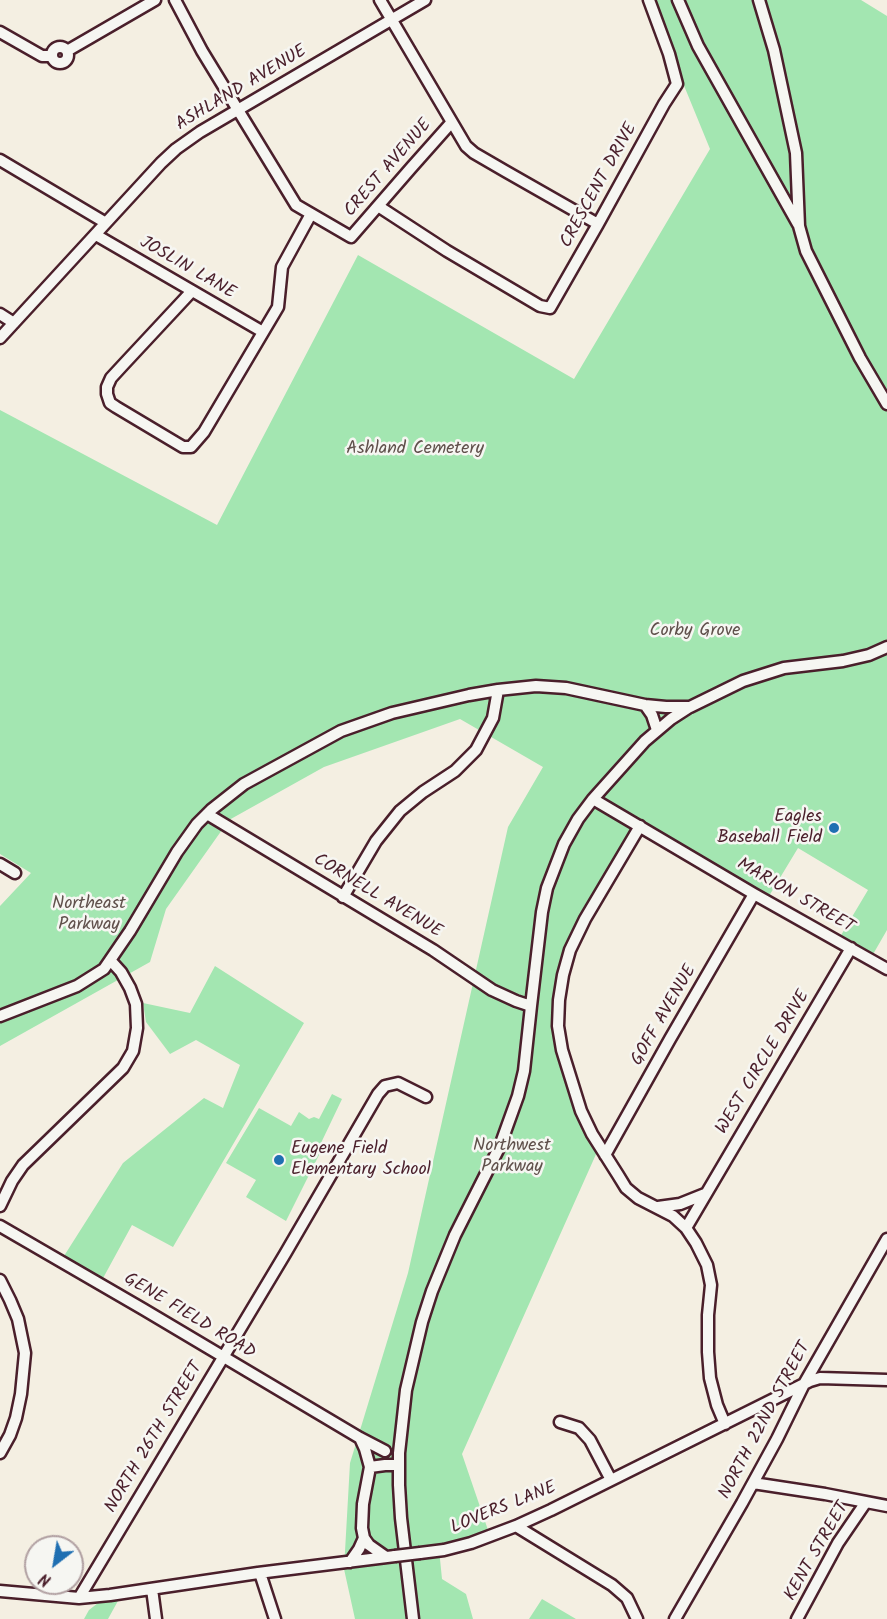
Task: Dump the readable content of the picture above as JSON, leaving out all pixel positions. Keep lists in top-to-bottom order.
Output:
{
  "streets": {
    "street": [
      "ASHLAND AVENUE",
      "CREST AVENUE",
      "CRESCENT DRIVE",
      "JOSLIN LANE",
      "CORNELL AVENUE",
      "MARION STREET",
      "GOFF AVENUE",
      "WEST CIRCLE DRIVE",
      "GENE FIELD ROAD",
      "NORTH 22ND STREET",
      "NORTH 26TH STREET",
      "LOVERS LANE",
      "KENT STREET"
    ]
  },
  "crossings": [
    ["ASHLAND AVENUE", "JOSLIN LANE"],
    ["CREST AVENUE", "CRESCENT DRIVE"],
    ["MARION STREET", "GOFF AVENUE"],
    ["MARION STREET", "WEST CIRCLE DRIVE"],
    ["GENE FIELD ROAD", "NORTH 26TH STREET"],
    ["NORTH 22ND STREET", "LOVERS LANE"],
    ["NORTH 26TH STREET", "LOVERS LANE"]
  ],
  "parks": [
    "Ashland Cemetery",
    "Corby Grove",
    "Northeast Parkway",
    "Northwest Parkway"
  ],
  "places": ["Eagles Baseball Field", "Eugene Field Elementary School"],
  "north": "bottom left"
}
